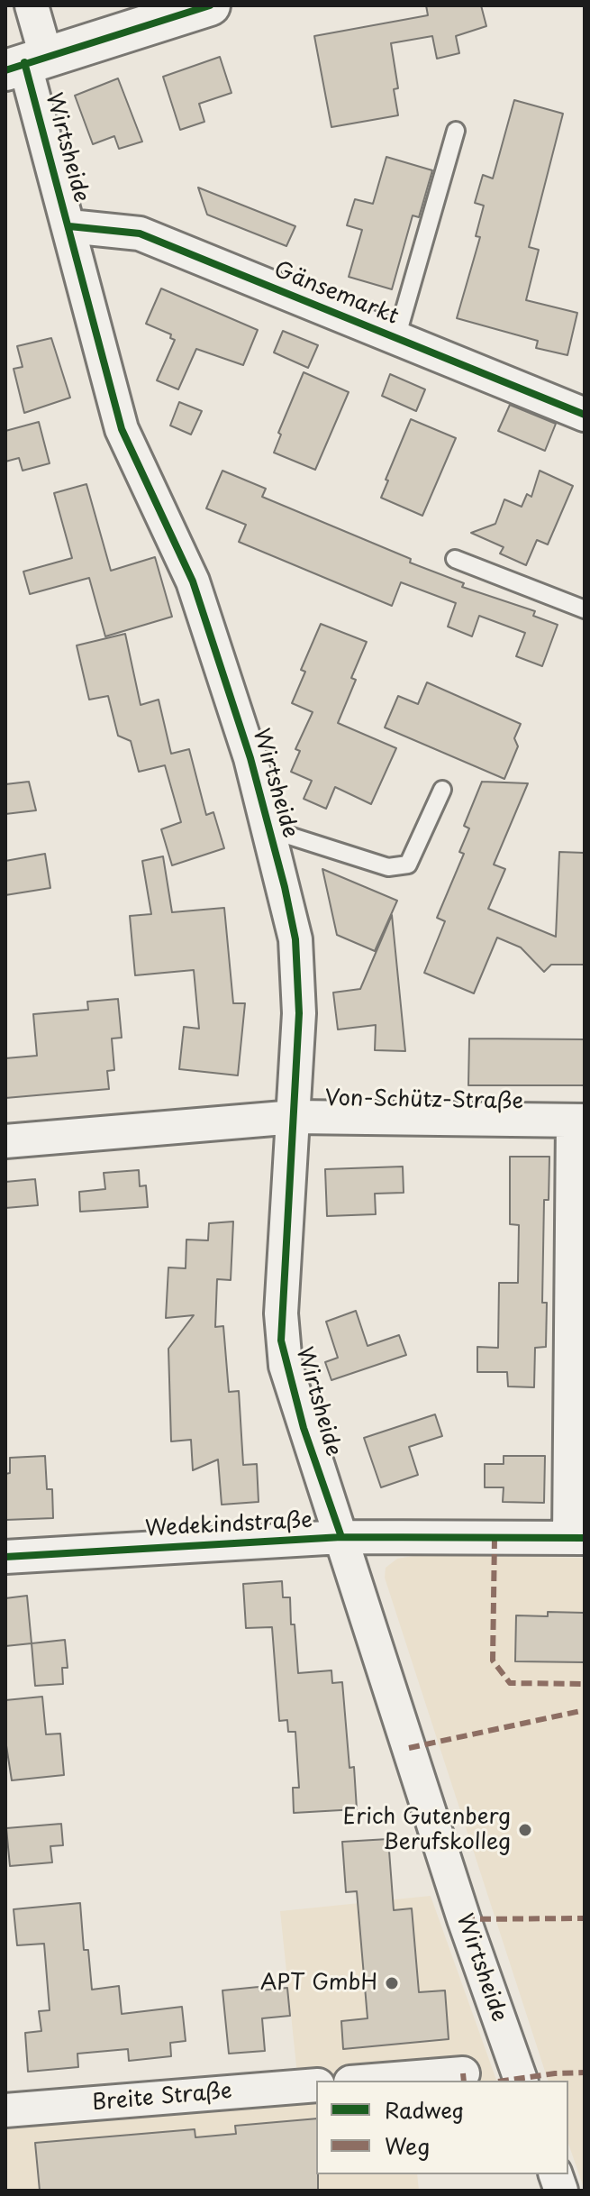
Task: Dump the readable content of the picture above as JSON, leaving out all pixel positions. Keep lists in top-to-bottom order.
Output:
{
  "streets": {
    "street": [
      "Wirtsheide",
      "Gänsemarkt",
      "Von-Schütz-Straße",
      "Wedekindstraße",
      "Breite Straße"
    ]
  },
  "crossings": [
    ["Wirtsheide", "Gänsemarkt"],
    ["Wirtsheide", "Von-Schütz-Straße"],
    ["Wirtsheide", "Wedekindstraße"]
  ],
  "places": ["Erich Gutenberg Berufskolleg", "APT GmbH"],
  "legend": ["Radweg", "Weg"]
}
